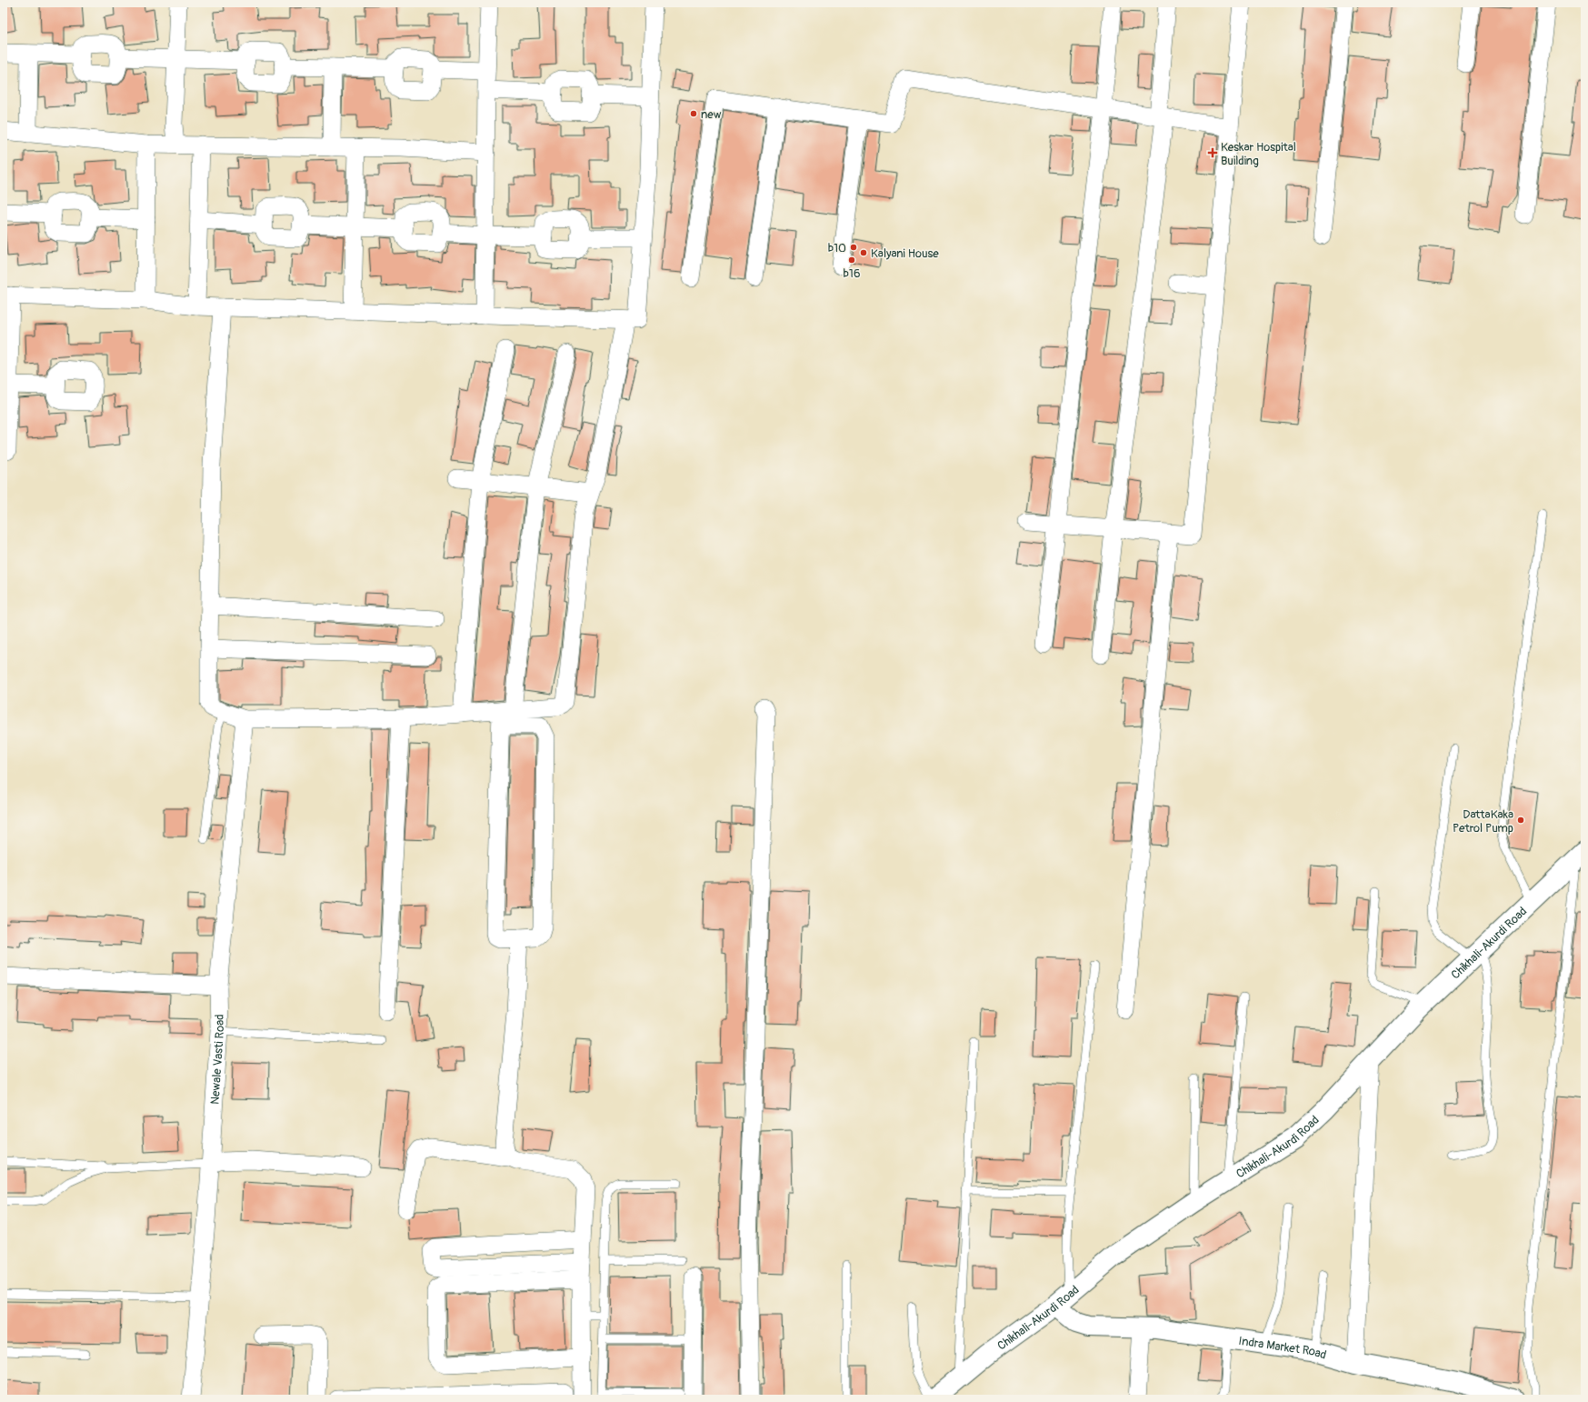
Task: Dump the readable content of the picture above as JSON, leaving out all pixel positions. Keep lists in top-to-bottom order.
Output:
{
  "streets": {
    "main road": ["Chikhali-Akurdi Road", "Indra Market Road"],
    "street": ["Newale Vasti Road"]
  },
  "crossings": [
    ["Chikhali-Akurdi Road", "Indra Market Road"]
  ],
  "places": {
    "other": [
      "new",
      "b10",
      "Kalyani House",
      "b16",
      "DattaKaka Petrol Pump"
    ],
    "health": ["Keskar Hospital Building"]
  }
}
